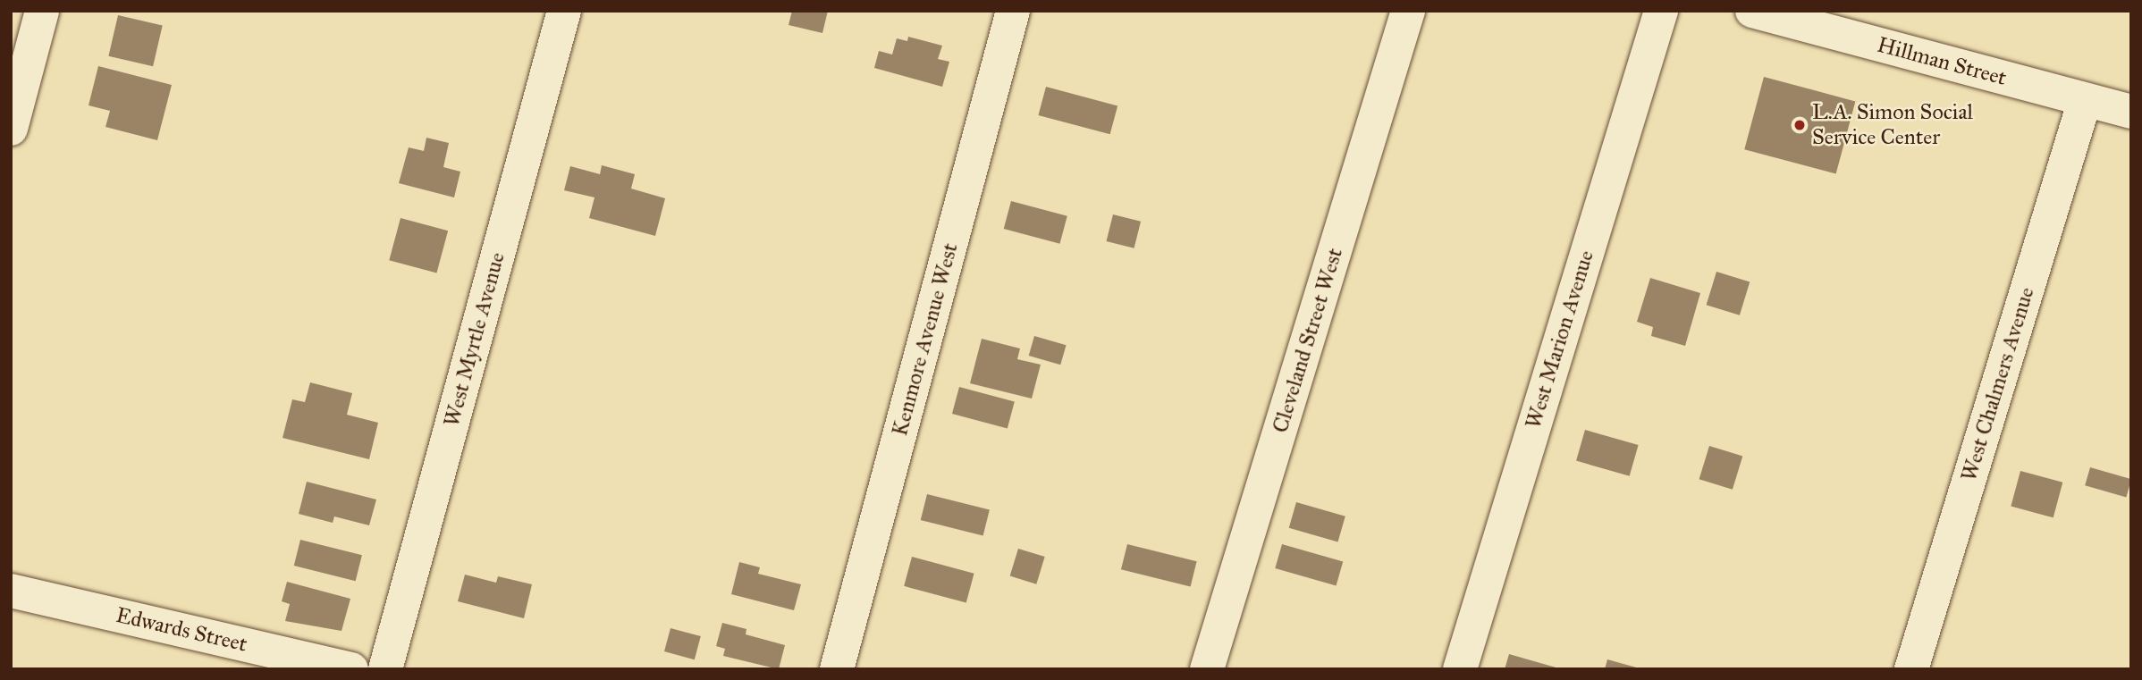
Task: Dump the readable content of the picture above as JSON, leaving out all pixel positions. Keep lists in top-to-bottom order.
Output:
{
  "streets": {
    "street": [
      "Hillman Street",
      "West Myrtle Avenue",
      "Kenmore Avenue West",
      "West Marion Avenue",
      "Cleveland Street West",
      "West Chalmers Avenue",
      "Edwards Street"
    ]
  },
  "crossings": [
    ["Hillman Street", "West Chalmers Avenue"]
  ],
  "places": ["L.A. Simon Social Service Center"]
}
